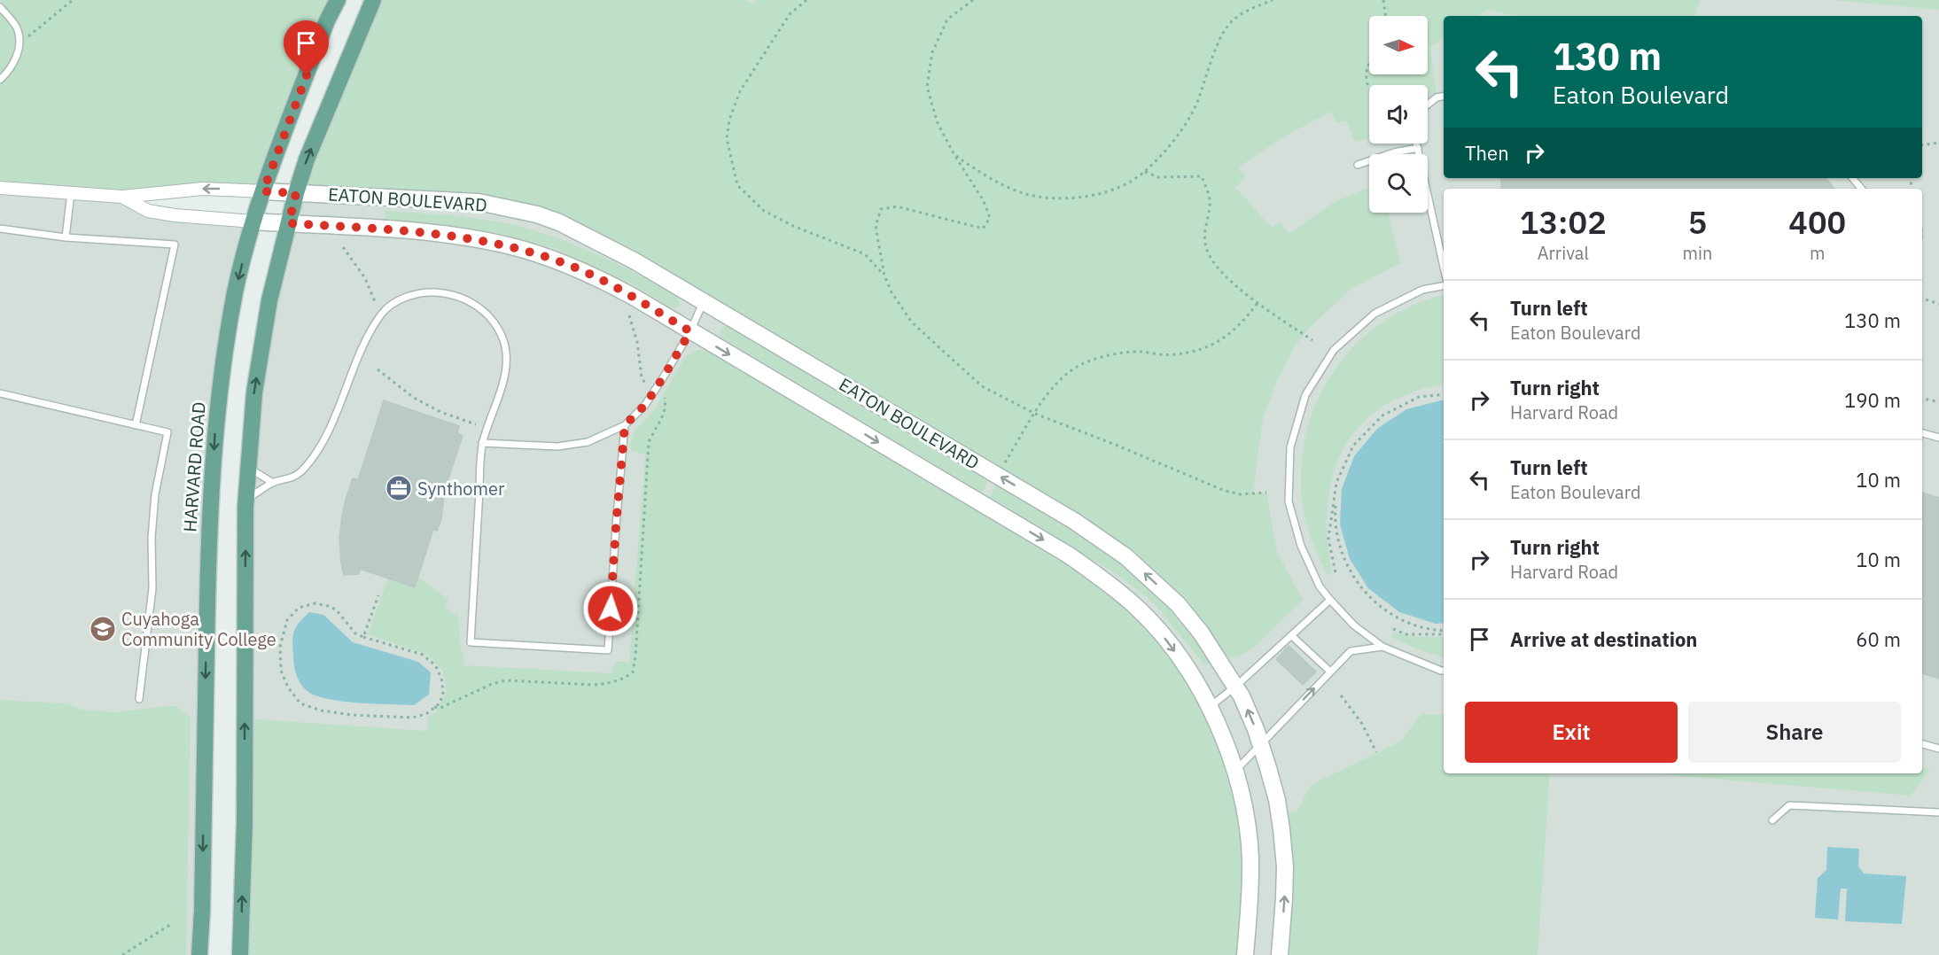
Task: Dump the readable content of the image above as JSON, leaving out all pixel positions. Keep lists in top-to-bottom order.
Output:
{
  "streets": {
    "main road": ["HARVARD ROAD"],
    "street": ["EATON BOULEVARD"]
  },
  "crossings": [
    ["EATON BOULEVARD", "HARVARD ROAD"]
  ],
  "places": {
    "office": ["Synthomer"],
    "school or university": ["Cuyahoga Community College"]
  },
  "north": "right",
  "page": {
    "turn": ["130 m", "Eaton Boulevard"],
    "then": "Then",
    "eta": [
      "13:02",
      "Arrival",
      "5",
      "min",
      "400",
      "m"
    ],
    "list": [
      {
        "name": "Turn left",
        "note": "Eaton Boulevard",
        "value": "130 m"
      },
      {
        "name": "Turn right",
        "note": "Harvard Road",
        "value": "190 m"
      },
      {
        "name": "Turn left",
        "note": "Eaton Boulevard",
        "value": "10 m"
      },
      {
        "name": "Turn right",
        "note": "Harvard Road",
        "value": "10 m"
      },
      {
        "name": "Arrive at destination",
        "value": "60 m"
      }
    ],
    "buttons": ["Exit", "Share"]
  }
}
